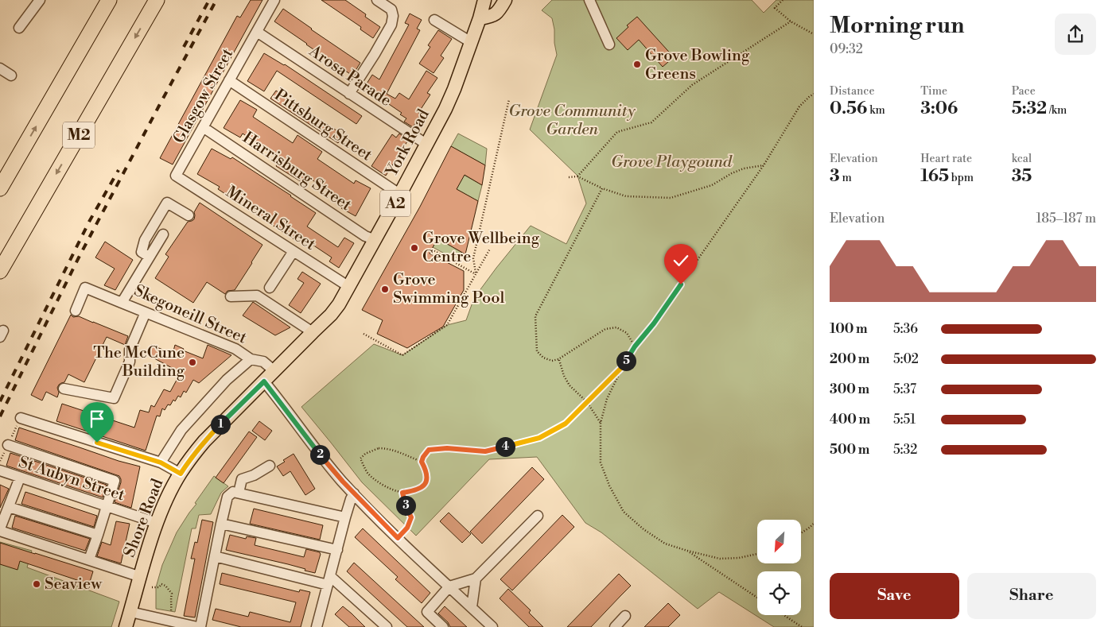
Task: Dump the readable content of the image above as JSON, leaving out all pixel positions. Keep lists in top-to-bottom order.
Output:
{
  "streets": {
    "highway": ["M2"],
    "main road": ["York Road", "A2", "Shore Road"],
    "street": [
      "Arosa Parade",
      "Glasgow Street",
      "Pittsburg Street",
      "Harrisburg Street",
      "Mineral Street",
      "Skegoneill Street",
      "St Aubyn Street"
    ]
  },
  "crossings": [
    ["Arosa Parade", "Glasgow Street"],
    ["Arosa Parade", "York Road"],
    ["Glasgow Street", "Pittsburg Street"],
    ["Glasgow Street", "Harrisburg Street"],
    ["Glasgow Street", "Mineral Street"],
    ["Pittsburg Street", "York Road"],
    ["York Road", "Harrisburg Street"],
    ["York Road", "Mineral Street"],
    ["York Road", "Shore Road"],
    ["Skegoneill Street", "Shore Road"],
    ["St Aubyn Street", "Shore Road"]
  ],
  "parks": ["Grove Community Garden", "Grove Playgound"],
  "places": [
    "Grove Bowling Greens",
    "Grove Wellbeing Centre",
    "Grove Swimming Pool",
    "The McCune Building",
    "Seaview"
  ],
  "north": "bottom left",
  "page": {
    "heading": ["Morning run", "09:32"],
    "stats": [
      ["Distance", "0.56 km"],
      ["Time", "3:06"],
      ["Pace", "5:32 /km"],
      ["Elevation", "3 m"],
      ["Heart rate", "165 bpm"],
      ["kcal", "35"]
    ],
    "chart": ["Elevation", "185–187 m"],
    "list": [
      {
        "name": "100 m",
        "note": "5:36"
      },
      {
        "name": "200 m",
        "note": "5:02"
      },
      {
        "name": "300 m",
        "note": "5:37"
      },
      {
        "name": "400 m",
        "note": "5:51"
      },
      {
        "name": "500 m",
        "note": "5:32"
      }
    ],
    "pins": [
      "5",
      "1",
      "4",
      "2",
      "3"
    ],
    "buttons": ["Save", "Share"]
  }
}
